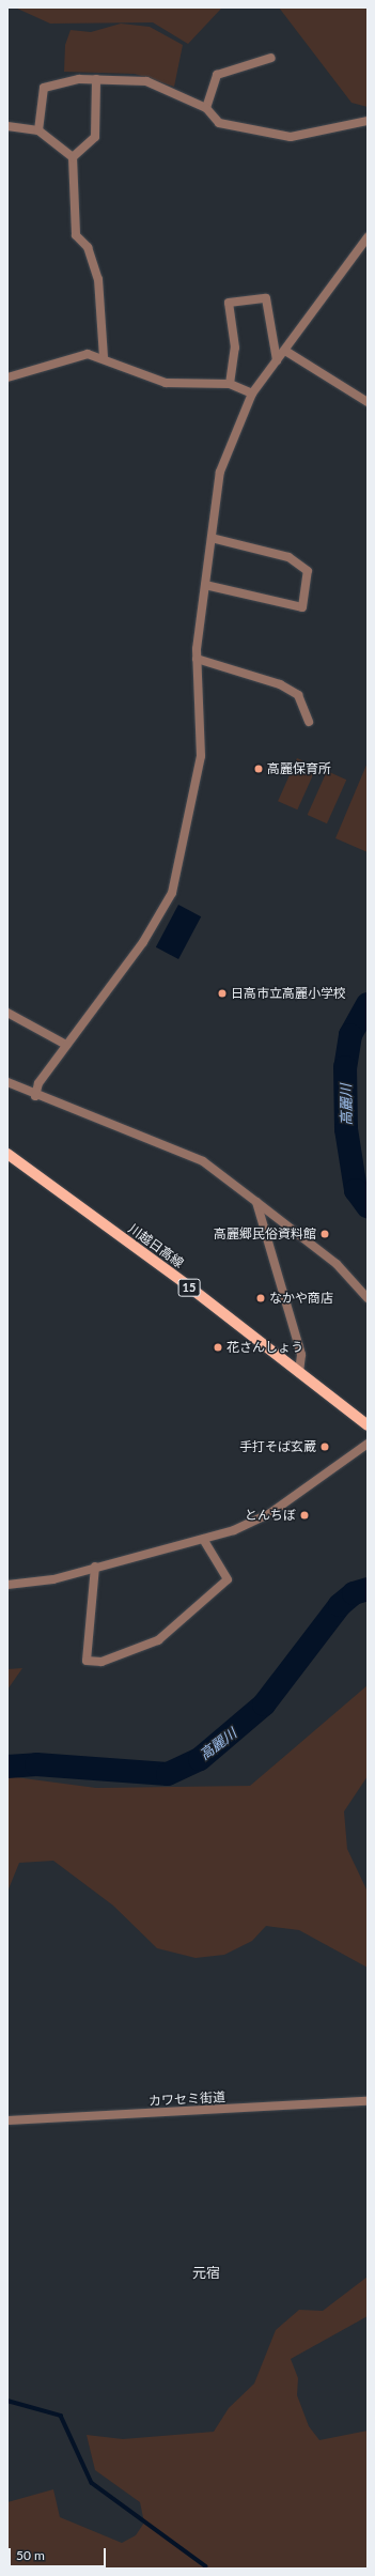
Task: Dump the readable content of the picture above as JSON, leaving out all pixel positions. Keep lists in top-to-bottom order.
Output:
{
  "streets": {
    "main road": ["川越日高線", "15"],
    "street": ["カワセミ街道"]
  },
  "districts": ["元宿"],
  "water": ["高麗川"],
  "places": [
    "高麗保育所",
    "日高市立高麗小学校",
    "高麗郷民俗資料館",
    "なかや商店",
    "花さんしょう",
    "手打そば玄蔵",
    "とんちぼ"
  ],
  "scale_bar": "50 m"
}
